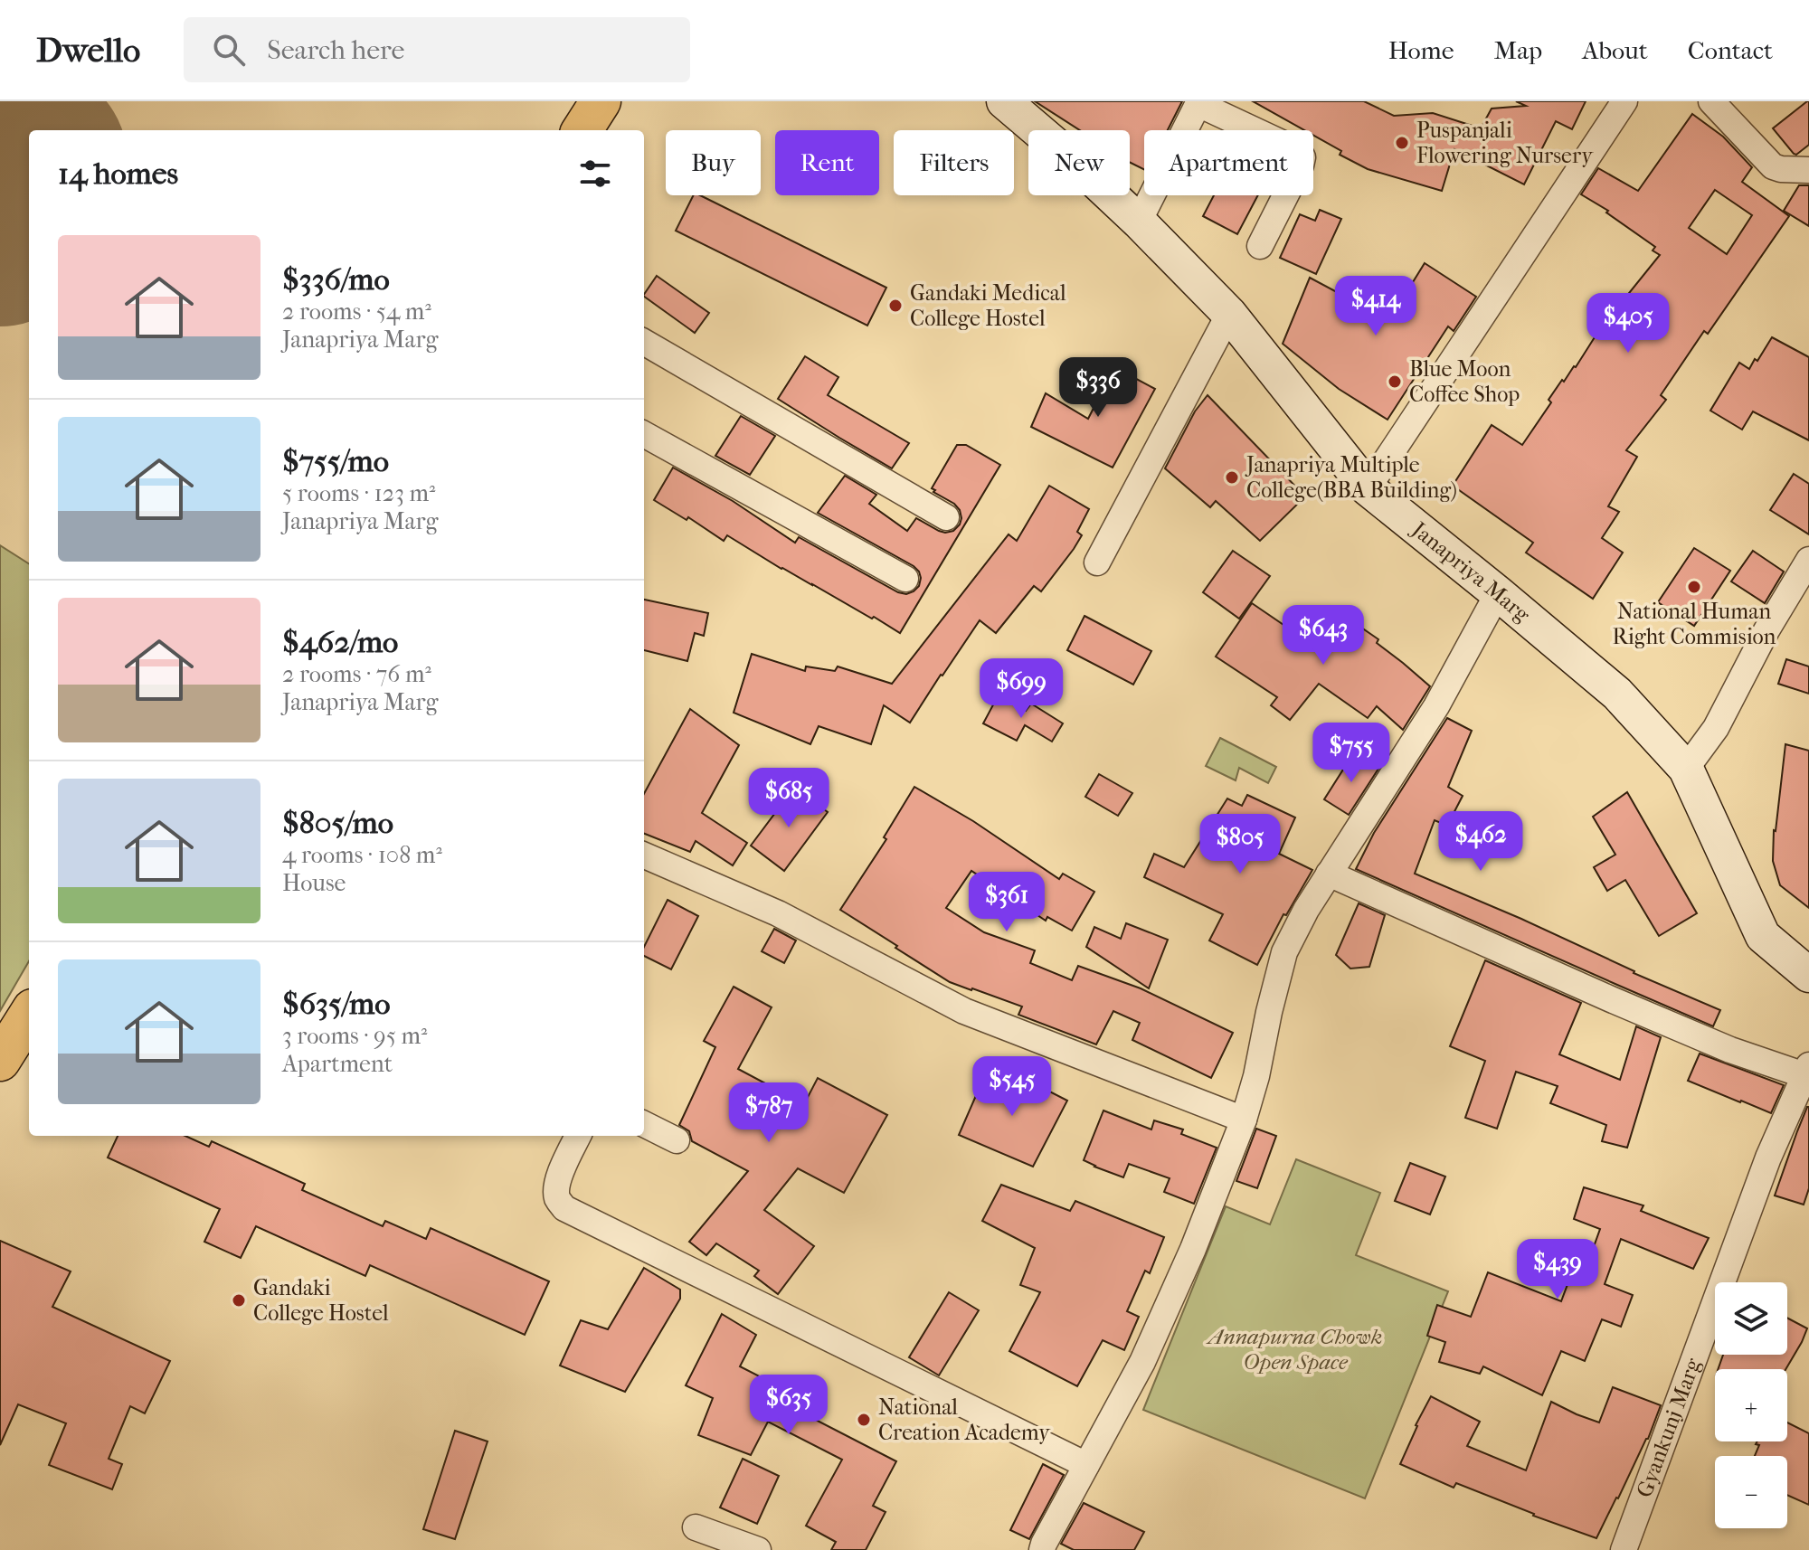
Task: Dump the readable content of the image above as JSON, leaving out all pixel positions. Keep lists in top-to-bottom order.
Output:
{
  "streets": {
    "main road": ["Janapriya Marg"],
    "street": ["Gyankunj Marg"]
  },
  "parks": ["Annapurna Chowk Open Space"],
  "places": [
    "Puspanjali Flowering Nursery",
    "Gandaki Medical College Hostel",
    "Blue Moon Coffee Shop",
    "Janapriya Multiple College(BBA Building)",
    "National Human Right Commision",
    "Gandaki College Hostel",
    "National Creation Academy"
  ],
  "page": {
    "header": "Dwello",
    "search": "Search here",
    "nav": [
      "Home",
      "Map",
      "About",
      "Contact"
    ],
    "chip": [
      "Buy",
      "Rent",
      "Filters",
      "New",
      "Apartment"
    ],
    "heading": "14 homes",
    "list": [
      {
        "name": "$336/mo",
        "note": "2 rooms · 54 m² · Janapriya Marg"
      },
      {
        "name": "$755/mo",
        "note": "5 rooms · 123 m² · Janapriya Marg"
      },
      {
        "name": "$462/mo",
        "note": "2 rooms · 76 m² · Janapriya Marg"
      },
      {
        "name": "$805/mo",
        "note": "4 rooms · 108 m² · House"
      },
      {
        "name": "$635/mo",
        "note": "3 rooms · 95 m² · Apartment"
      }
    ],
    "price": [
      "$414",
      "$405",
      "$336",
      "$643",
      "$699",
      "$755",
      "$685",
      "$462",
      "$805",
      "$361",
      "$545",
      "$787",
      "$439",
      "$635"
    ],
    "map_buttons": ["+", "−"]
  }
}
